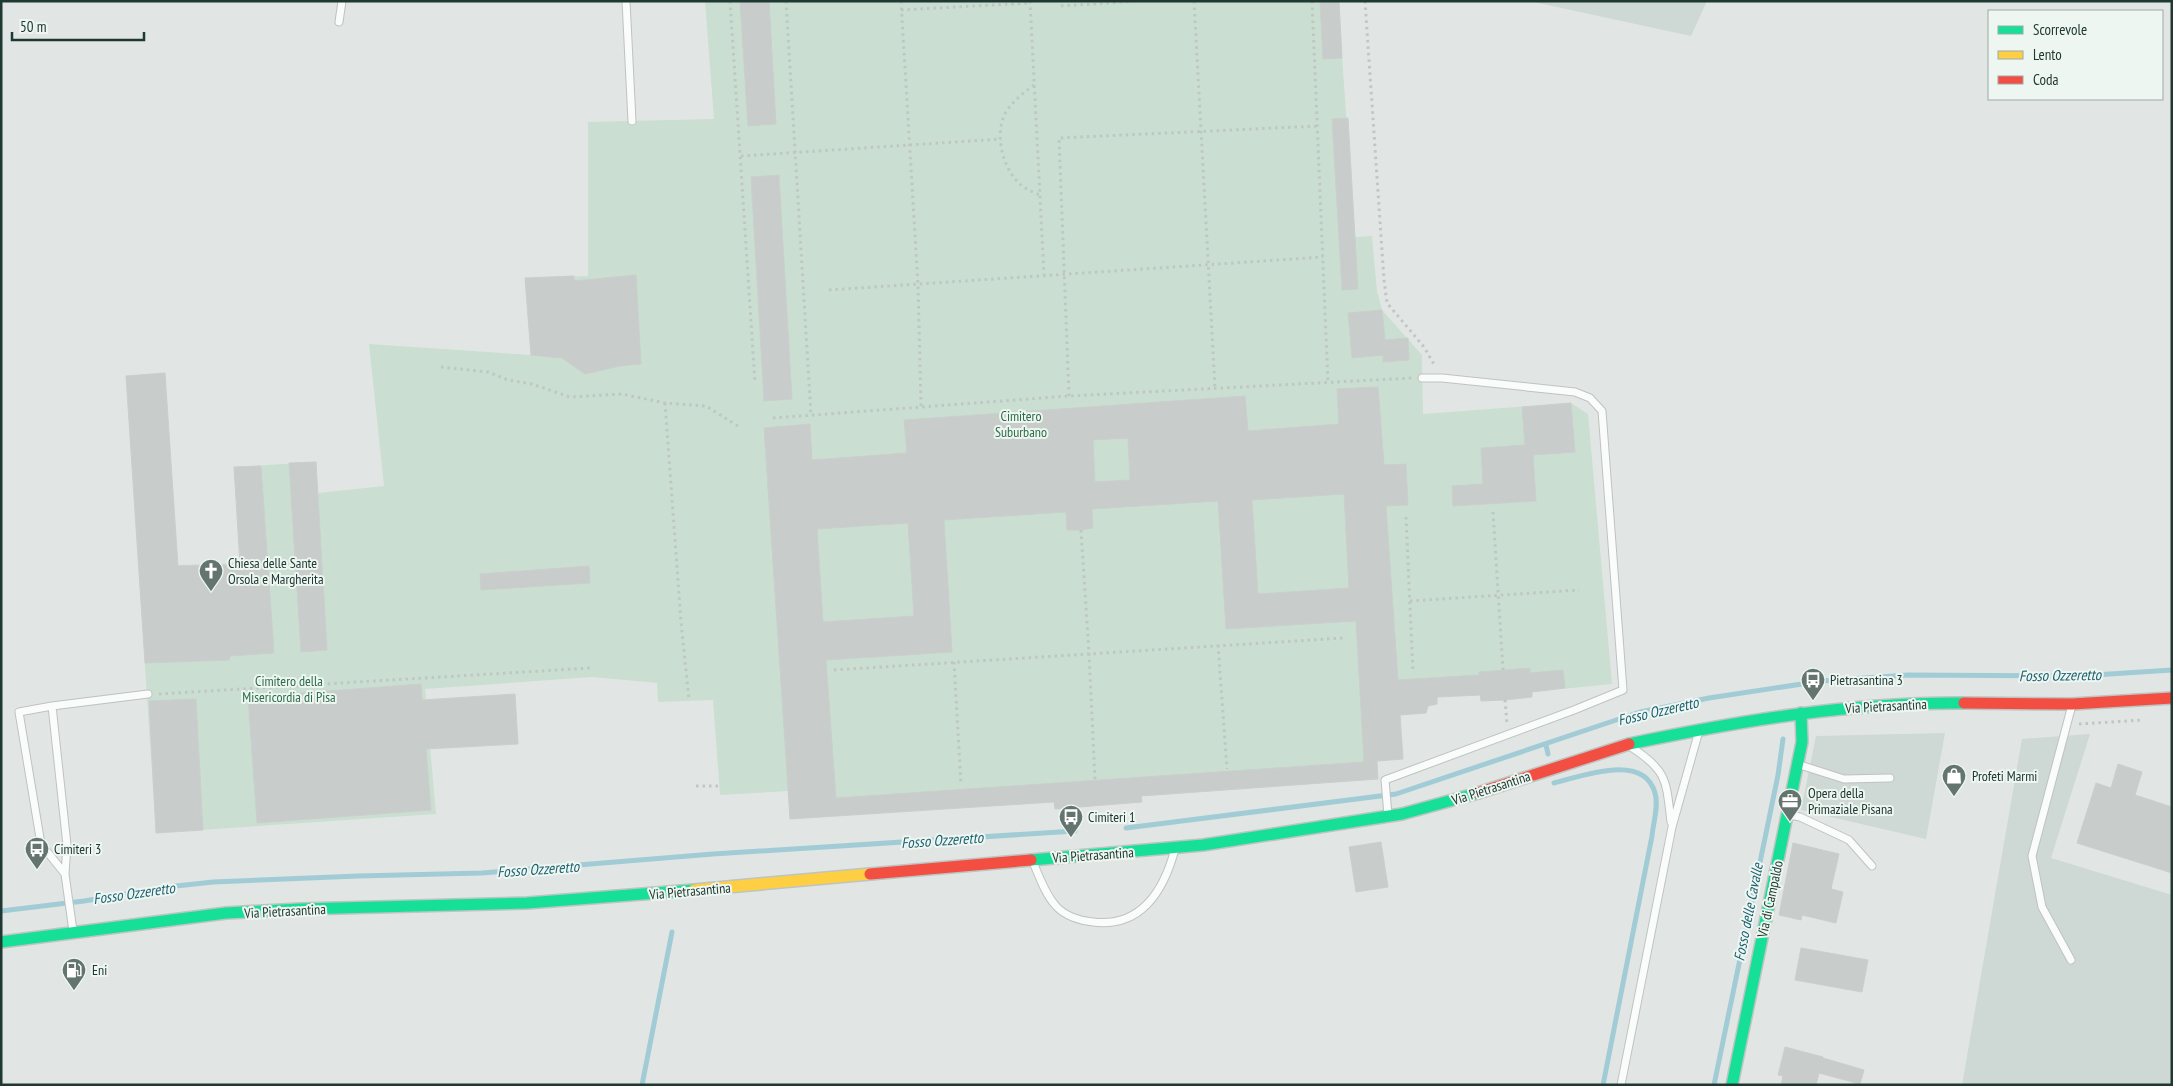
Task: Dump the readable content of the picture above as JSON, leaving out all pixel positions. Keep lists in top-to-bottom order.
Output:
{
  "streets": {
    "street": ["Via Pietrasantina", "Via di Campaldo"]
  },
  "crossings": [
    ["Via Pietrasantina", "Via di Campaldo"]
  ],
  "water": ["Fosso Ozzeretto", "Fosso delle Cavalle"],
  "parks": ["Cimitero Suburbano", "Cimitero della Misericordia di Pisa"],
  "places": {
    "church": ["Chiesa delle Sante Orsola e Margherita"],
    "bus stop": ["Pietrasantina 3", "Cimiteri 1", "Cimiteri 3"],
    "shop": ["Profeti Marmi"],
    "office": ["Opera della Primaziale Pisana"],
    "fuel station": ["Eni"]
  },
  "legend": ["Scorrevole", "Lento", "Coda"],
  "scale_bar": "50 m"
}
